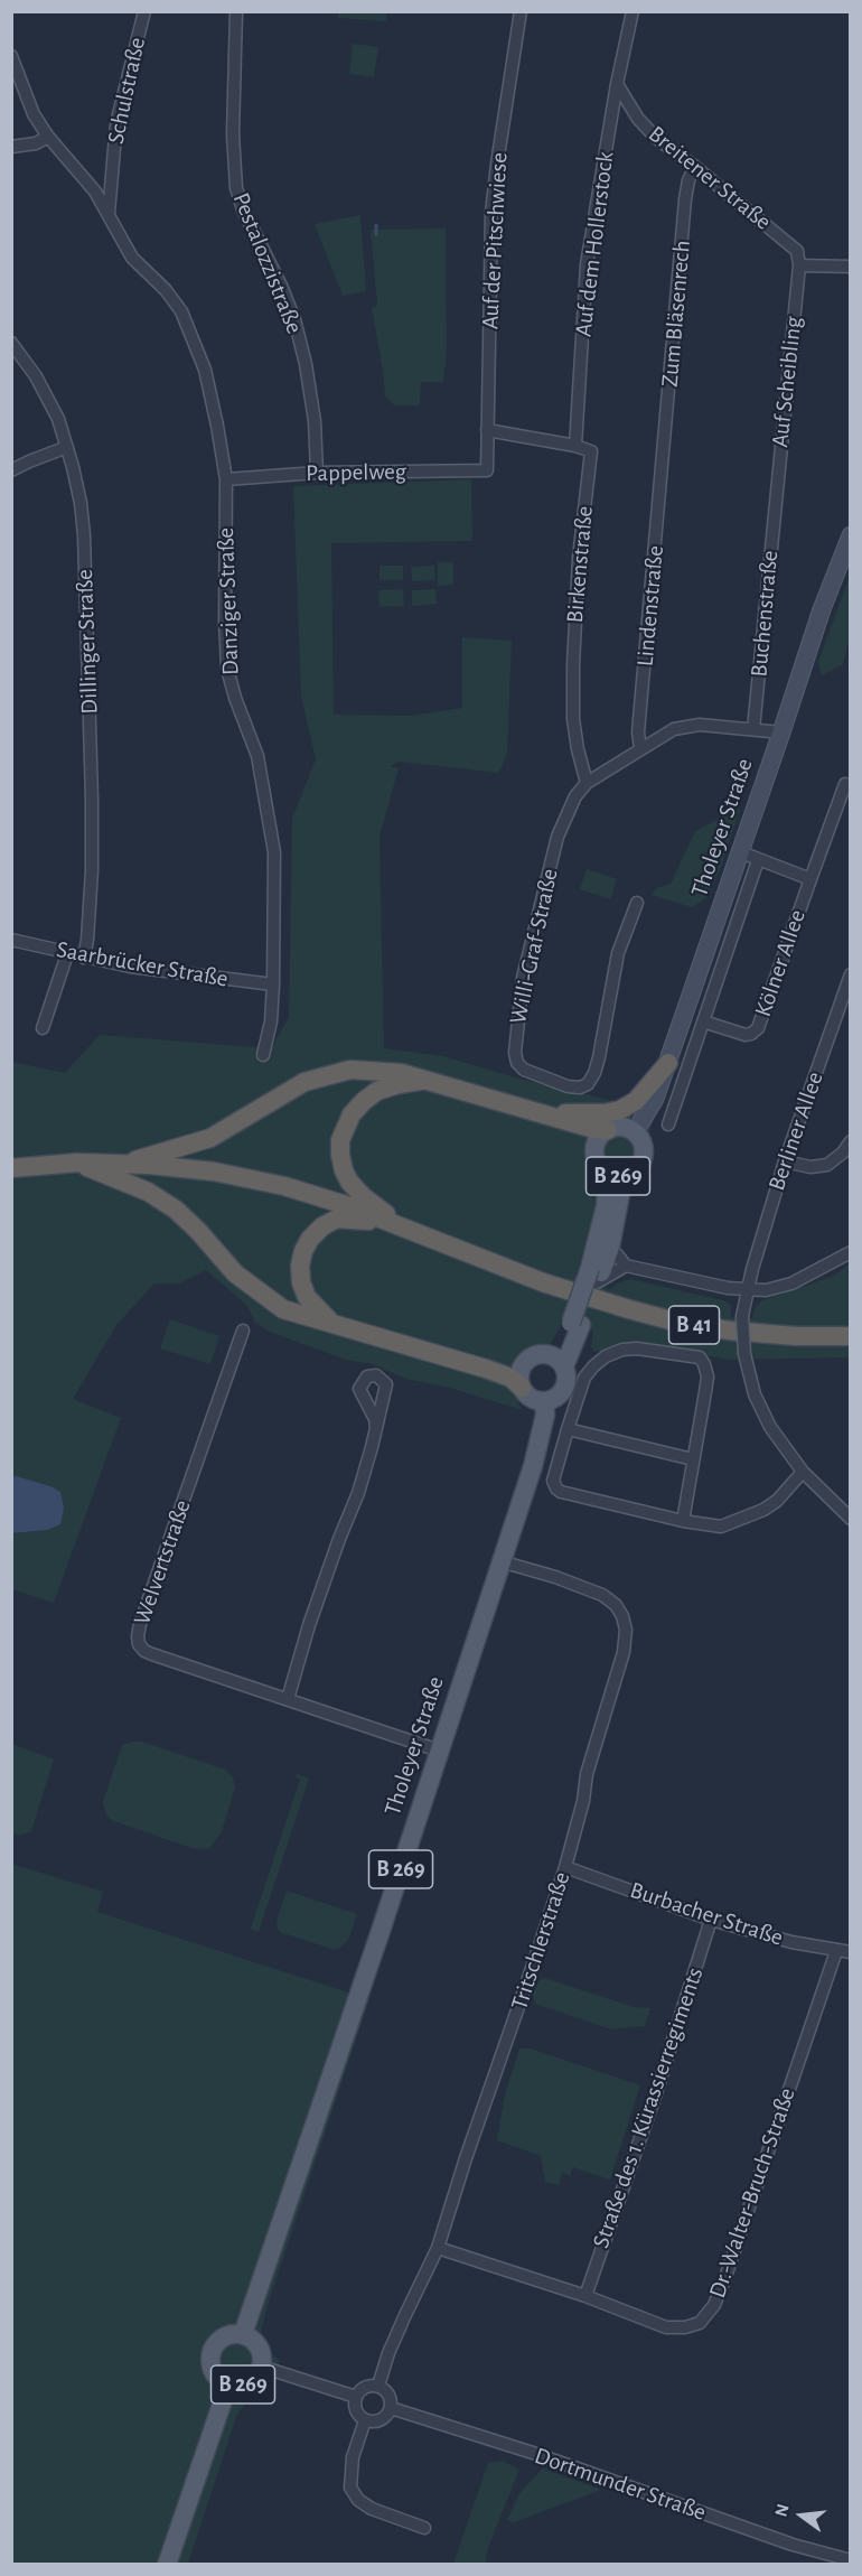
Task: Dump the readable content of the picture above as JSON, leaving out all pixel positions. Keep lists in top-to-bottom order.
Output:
{
  "streets": {
    "highway": ["B 41"],
    "main road": ["Tholeyer Straße", "B 269"],
    "street": [
      "Schulstraße",
      "Breitener Straße",
      "Auf der Pitschwiese",
      "Auf dem Hollerstock",
      "Pestalozzistraße",
      "Zum Bläsenrech",
      "Auf Scheibling",
      "Pappelweg",
      "Birkenstraße",
      "Danziger Straße",
      "Lindenstraße",
      "Buchenstraße",
      "Dillinger Straße",
      "Willi-Graf-Straße",
      "Kölner Allee",
      "Saarbrücker Straße",
      "Berliner Allee",
      "Welvertstraße",
      "Burbacher Straße",
      "Tritschlerstraße",
      "Straße des 1. Kürassierregiments",
      "Dr.-Walter-Bruch-Straße",
      "Dortmunder Straße"
    ]
  },
  "crossings": [
    ["Schulstraße", "Danziger Straße"],
    ["Breitener Straße", "Auf dem Hollerstock"],
    ["Breitener Straße", "Zum Bläsenrech"],
    ["Breitener Straße", "Auf Scheibling"],
    ["Auf der Pitschwiese", "Pappelweg"],
    ["Auf dem Hollerstock", "Birkenstraße"],
    ["Pestalozzistraße", "Pappelweg"],
    ["Zum Bläsenrech", "Lindenstraße"],
    ["Auf Scheibling", "Buchenstraße"],
    ["Pappelweg", "Danziger Straße"],
    ["Birkenstraße", "Willi-Graf-Straße"],
    ["Danziger Straße", "Saarbrücker Straße"],
    ["Lindenstraße", "Willi-Graf-Straße"],
    ["Buchenstraße", "Willi-Graf-Straße"],
    ["Dillinger Straße", "Saarbrücker Straße"],
    ["Tholeyer Straße", "Willi-Graf-Straße"],
    ["Tholeyer Straße", "Kölner Allee"],
    ["Tholeyer Straße", "B 269"],
    ["Tholeyer Straße", "Welvertstraße"],
    ["Tholeyer Straße", "Tritschlerstraße"],
    ["Burbacher Straße", "Tritschlerstraße"],
    ["Burbacher Straße", "Straße des 1. Kürassierregiments"],
    ["Burbacher Straße", "Dr.-Walter-Bruch-Straße"],
    ["Tritschlerstraße", "Dr.-Walter-Bruch-Straße"],
    ["Tritschlerstraße", "Dortmunder Straße"],
    ["Straße des 1. Kürassierregiments", "Dr.-Walter-Bruch-Straße"]
  ],
  "north": "left"
}
